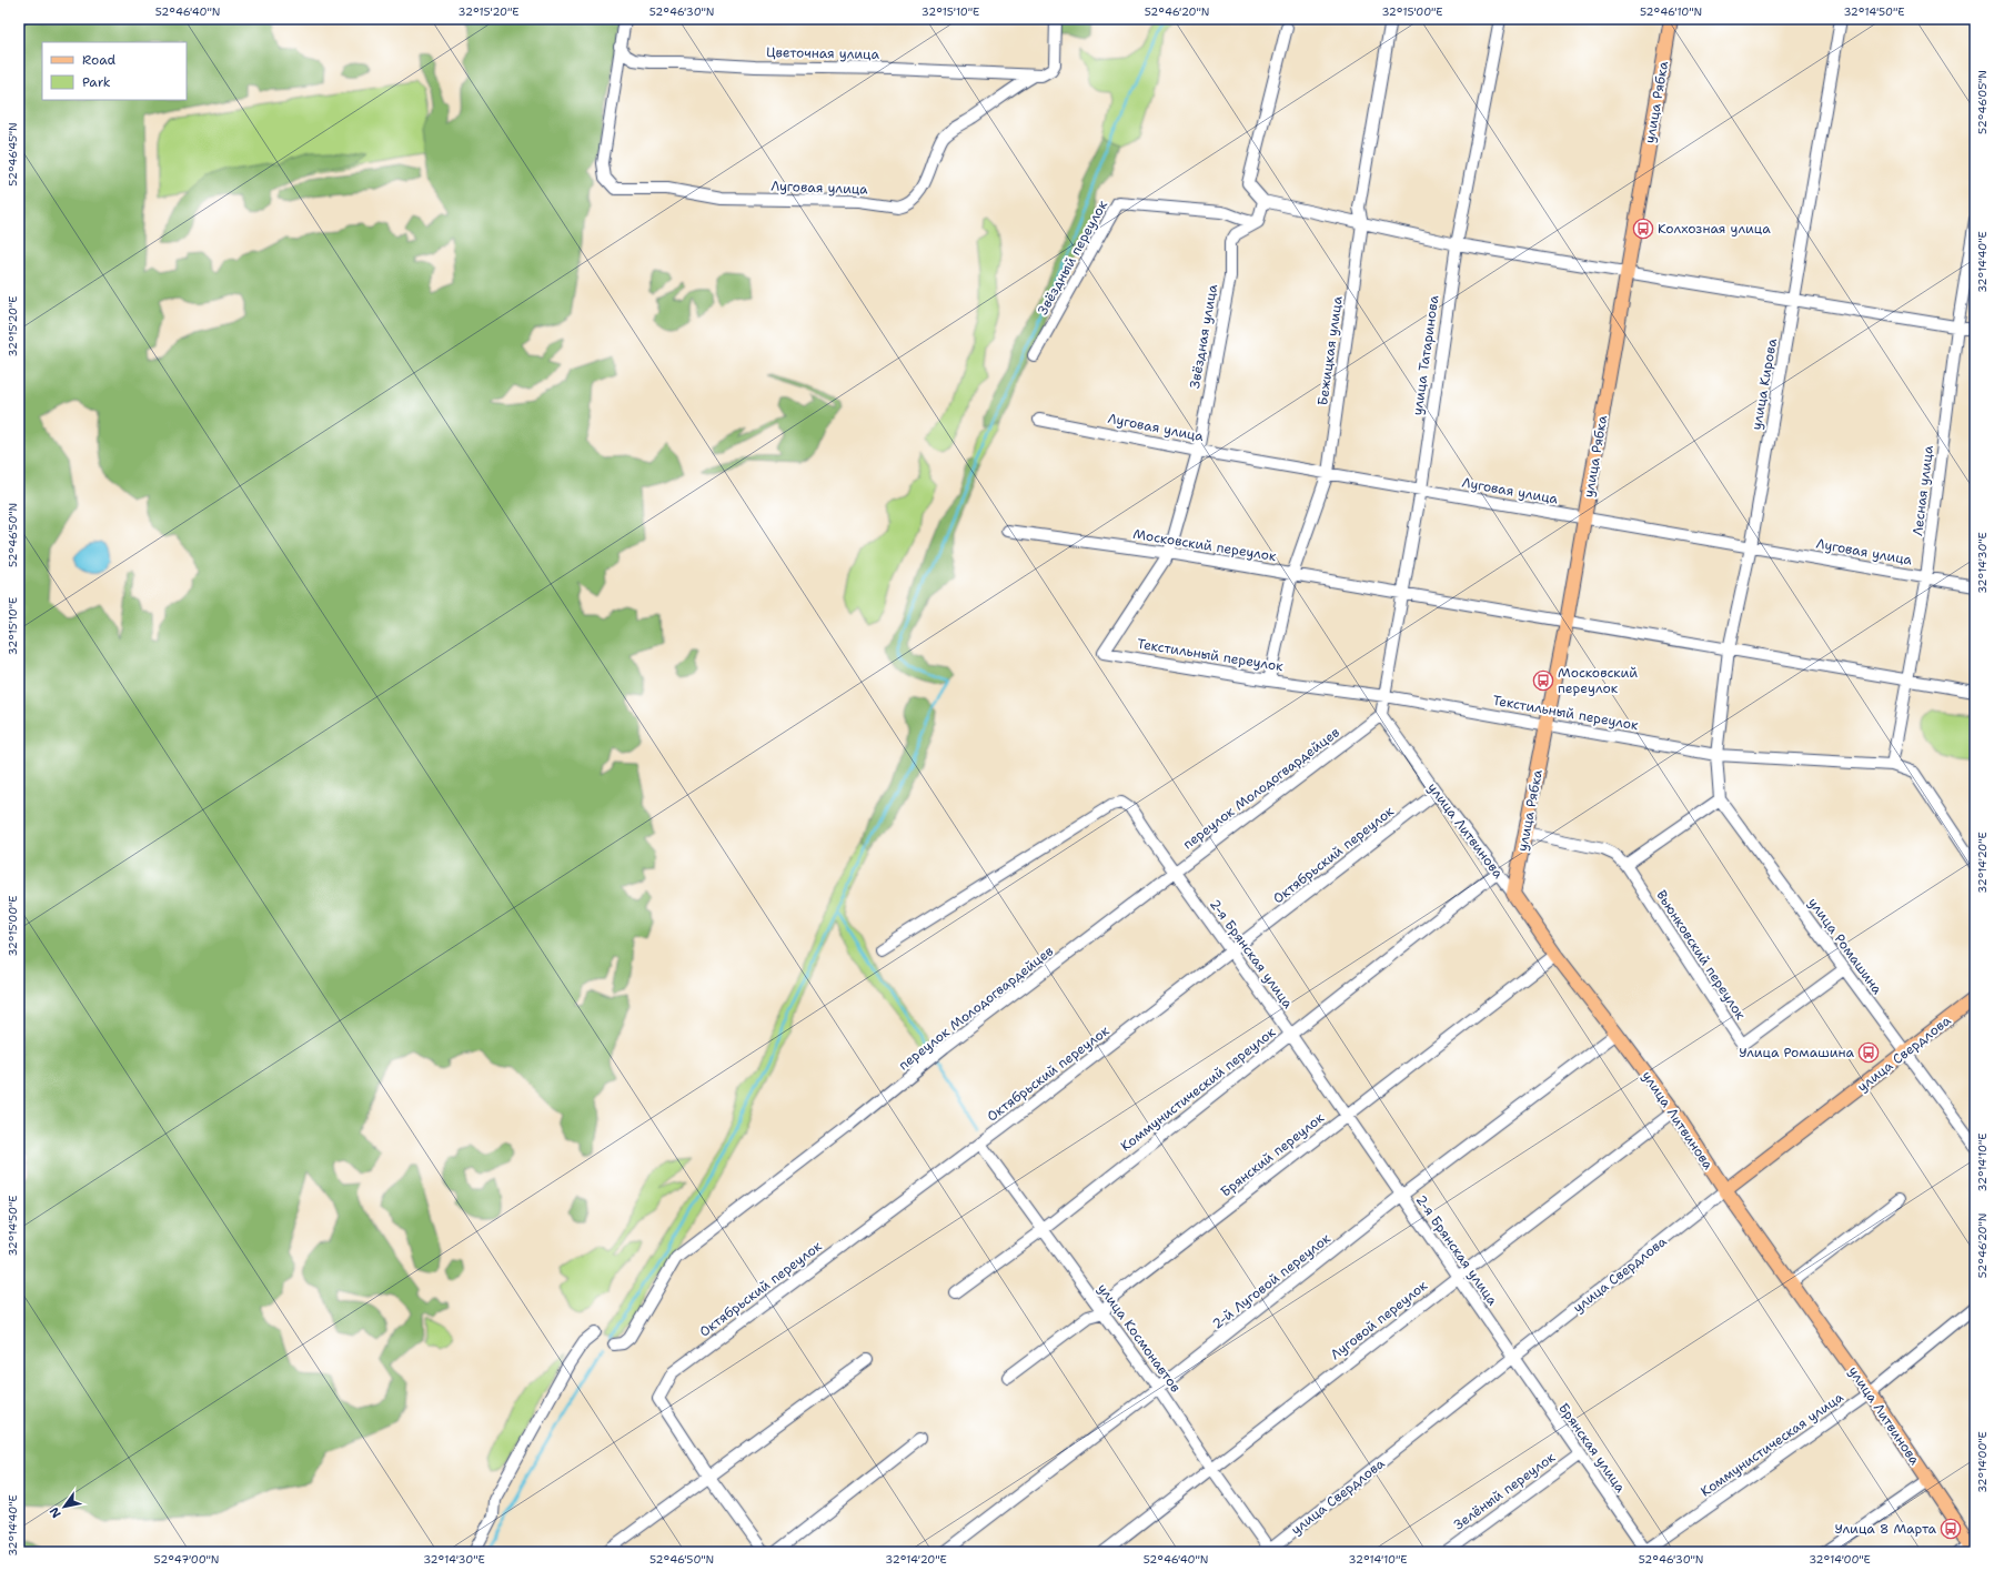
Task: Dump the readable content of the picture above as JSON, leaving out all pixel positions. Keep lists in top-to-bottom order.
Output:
{
  "streets": {
    "main road": ["улица Рябка", "улица Литвинова", "улица Свердлова"],
    "street": [
      "Цветочная улица",
      "Луговая улица",
      "Звёздный переулок",
      "Звёздная улица",
      "Бежицкая улица",
      "улица Татаринова",
      "улица Кирова",
      "Лесная улица",
      "Московский переулок",
      "Текстильный переулок",
      "переулок Молодогвардейцев",
      "Октябрьский переулок",
      "улица Ромашина",
      "2-я Брянская улица",
      "Вьюнковский переулок",
      "Коммунистический переулок",
      "Брянский переулок",
      "2-й Луговой переулок",
      "Луговой переулок",
      "улица Космонавтов",
      "Коммунистическая улица",
      "Брянская улица",
      "Зелёный переулок"
    ]
  },
  "crossings": [
    ["Цветочная улица", "Луговая улица"],
    ["улица Рябка", "Луговая улица"],
    ["улица Рябка", "Московский переулок"],
    ["улица Рябка", "Текстильный переулок"],
    ["улица Рябка", "улица Литвинова"],
    ["улица Рябка", "Вьюнковский переулок"],
    ["Луговая улица", "Звёздная улица"],
    ["Луговая улица", "Бежицкая улица"],
    ["Луговая улица", "улица Татаринова"],
    ["Луговая улица", "улица Кирова"],
    ["Луговая улица", "Лесная улица"],
    ["Звёздный переулок", "Звёздная улица"],
    ["Звёздная улица", "Московский переулок"],
    ["Звёздная улица", "Текстильный переулок"],
    ["Бежицкая улица", "Московский переулок"],
    ["Бежицкая улица", "Текстильный переулок"],
    ["улица Татаринова", "Московский переулок"],
    ["улица Татаринова", "Текстильный переулок"],
    ["улица Кирова", "Московский переулок"],
    ["улица Кирова", "Текстильный переулок"],
    ["Лесная улица", "Московский переулок"],
    ["Лесная улица", "Текстильный переулок"],
    ["переулок Молодогвардейцев", "улица Литвинова"],
    ["переулок Молодогвардейцев", "2-я Брянская улица"],
    ["улица Литвинова", "Октябрьский переулок"],
    ["улица Литвинова", "улица Свердлова"],
    ["улица Литвинова", "Коммунистический переулок"],
    ["улица Литвинова", "Брянский переулок"],
    ["улица Литвинова", "2-й Луговой переулок"],
    ["улица Литвинова", "Луговой переулок"],
    ["улица Литвинова", "Коммунистическая улица"],
    ["Октябрьский переулок", "2-я Брянская улица"],
    ["Октябрьский переулок", "улица Космонавтов"],
    ["улица Ромашина", "Вьюнковский переулок"],
    ["улица Ромашина", "улица Свердлова"],
    ["2-я Брянская улица", "улица Свердлова"],
    ["2-я Брянская улица", "Коммунистический переулок"],
    ["2-я Брянская улица", "Брянский переулок"],
    ["2-я Брянская улица", "2-й Луговой переулок"],
    ["2-я Брянская улица", "Луговой переулок"],
    ["2-я Брянская улица", "Брянская улица"],
    ["улица Свердлова", "улица Космонавтов"],
    ["улица Свердлова", "Брянская улица"],
    ["Коммунистический переулок", "улица Космонавтов"],
    ["Брянский переулок", "улица Космонавтов"],
    ["2-й Луговой переулок", "улица Космонавтов"],
    ["Луговой переулок", "улица Космонавтов"],
    ["Коммунистическая улица", "Брянская улица"],
    ["Брянская улица", "Зелёный переулок"]
  ],
  "places": {
    "bus stop": [
      "Колхозная улица",
      "Московский переулок",
      "Улица Ромашина",
      "Улица 8 Марта"
    ]
  },
  "legend": ["Road", "Park"],
  "north": "bottom left",
  "coordinates": [
    "52°46'40\"N",
    "32°15'20\"E",
    "52°46'30\"N",
    "32°15'10\"E",
    "52°46'20\"N",
    "32°15'00\"E",
    "52°46'10\"N",
    "32°14'50\"E",
    "52°46'05\"N",
    "52°46'45\"N",
    "32°14'40\"E",
    "52°46'50\"N",
    "32°14'30\"E",
    "32°14'20\"E",
    "32°14'10\"E",
    "32°14'00\"E",
    "52°47'00\"N"
  ]
}
